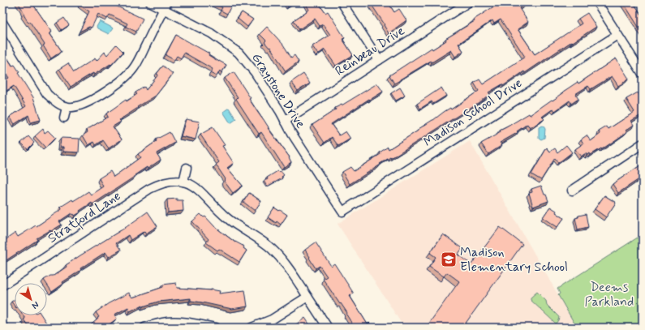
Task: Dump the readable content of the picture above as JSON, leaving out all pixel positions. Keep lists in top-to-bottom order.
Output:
{
  "streets": {
    "street": [
      "Reinbeau Drive",
      "Graystone Drive",
      "Madison School Drive",
      "Stratford Lane"
    ]
  },
  "crossings": [
    ["Reinbeau Drive", "Graystone Drive"],
    ["Graystone Drive", "Madison School Drive"]
  ],
  "parks": ["Deems Parkland"],
  "places": {
    "school or university": ["Madison Elementary School"]
  },
  "north": "bottom right"
}
